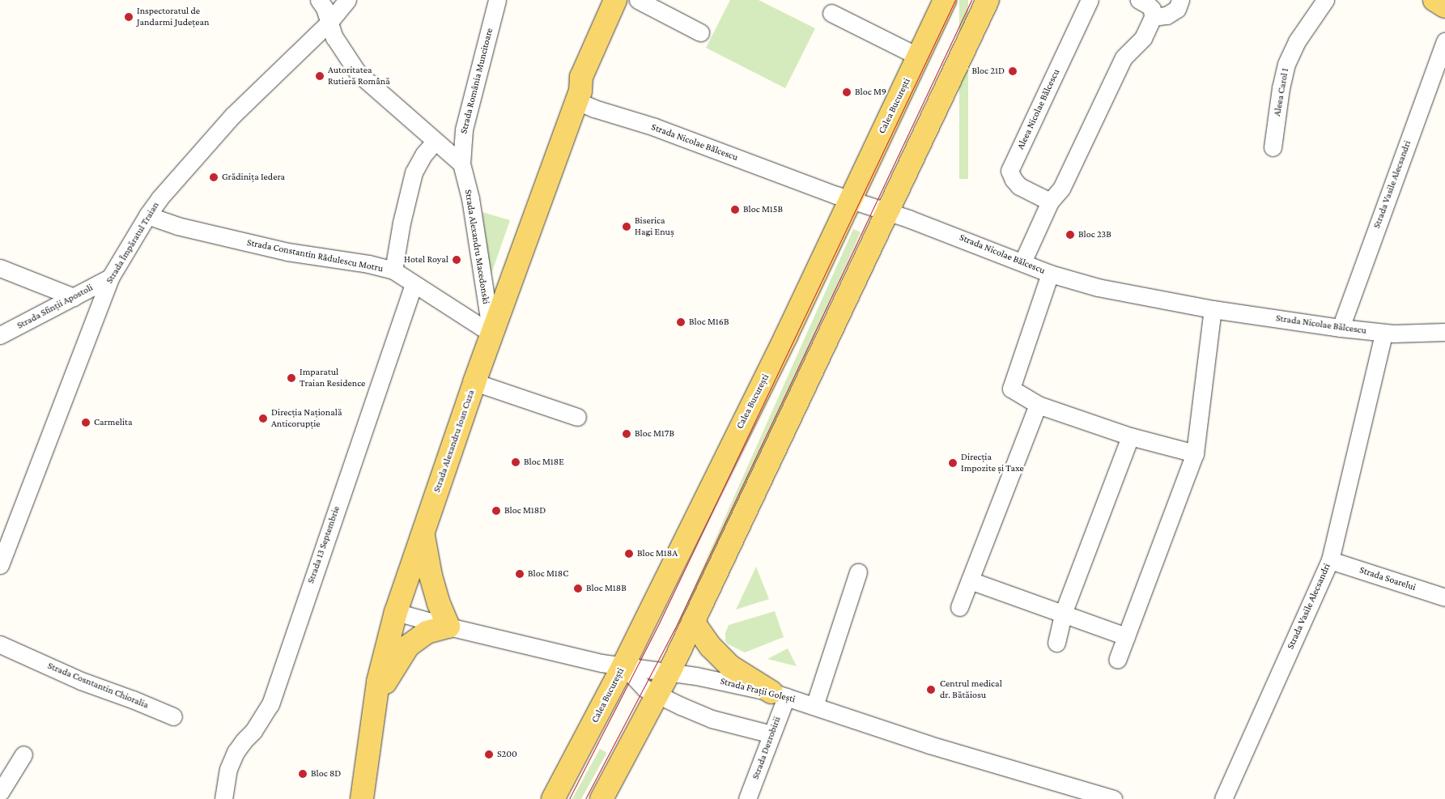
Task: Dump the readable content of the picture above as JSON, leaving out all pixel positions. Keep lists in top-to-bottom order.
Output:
{
  "streets": {
    "main road": ["Calea București", "Strada Alexandru Ioan Cuza"],
    "street": [
      "Strada România Muncitoare",
      "Aleea Carol I",
      "Aleea Nicolae Bălcescu",
      "Strada Nicolae Bălcescu",
      "Strada Vasile Alecsandri",
      "Strada Împăratul Traian",
      "Strada Alexandru Macedonski",
      "Strada Constantin Rădulescu Motru",
      "Strada Sfinții Apostoli",
      "Strada 13 Septembrie",
      "Strada Soarelui",
      "Strada Cosntantin Chioralia",
      "Strada Frații Golești",
      "Strada Dezrobirii"
    ]
  },
  "crossings": [
    ["Strada România Muncitoare", "Strada Alexandru Macedonski"],
    ["Calea București", "Strada Nicolae Bălcescu"],
    ["Calea București", "Strada Frații Golești"],
    ["Strada Nicolae Bălcescu", "Strada Vasile Alecsandri"],
    ["Strada Nicolae Bălcescu", "Strada Alexandru Ioan Cuza"],
    ["Strada Vasile Alecsandri", "Strada Soarelui"],
    ["Strada Împăratul Traian", "Strada Constantin Rădulescu Motru"],
    ["Strada Împăratul Traian", "Strada Sfinții Apostoli"],
    ["Strada Alexandru Macedonski", "Strada Constantin Rădulescu Motru"],
    ["Strada Alexandru Macedonski", "Strada Alexandru Ioan Cuza"],
    ["Strada Constantin Rădulescu Motru", "Strada Alexandru Ioan Cuza"],
    ["Strada Constantin Rădulescu Motru", "Strada 13 Septembrie"],
    ["Strada Alexandru Ioan Cuza", "Strada Frații Golești"],
    ["Strada Frații Golești", "Strada Dezrobirii"]
  ],
  "places": [
    "Inspectoratul de Jandarmi Județean",
    "Bloc 21D",
    "Autoritatea Rutieră Română",
    "Bloc M9",
    "Grădinița Iedera",
    "Bloc M15B",
    "Biserica Hagi Enuș",
    "Bloc 23B",
    "Hotel Royal",
    "Bloc M16B",
    "Imparatul Traian Residence",
    "Direcția Națională Anticorupție",
    "Carmelita",
    "Bloc M17B",
    "Bloc M18E",
    "Direcția Impozite și Taxe",
    "Bloc M18D",
    "Bloc M18A",
    "Bloc M18C",
    "Bloc M18B",
    "Centrul medical dr. Bătăiosu",
    "S200",
    "Bloc 8D"
  ]
}
